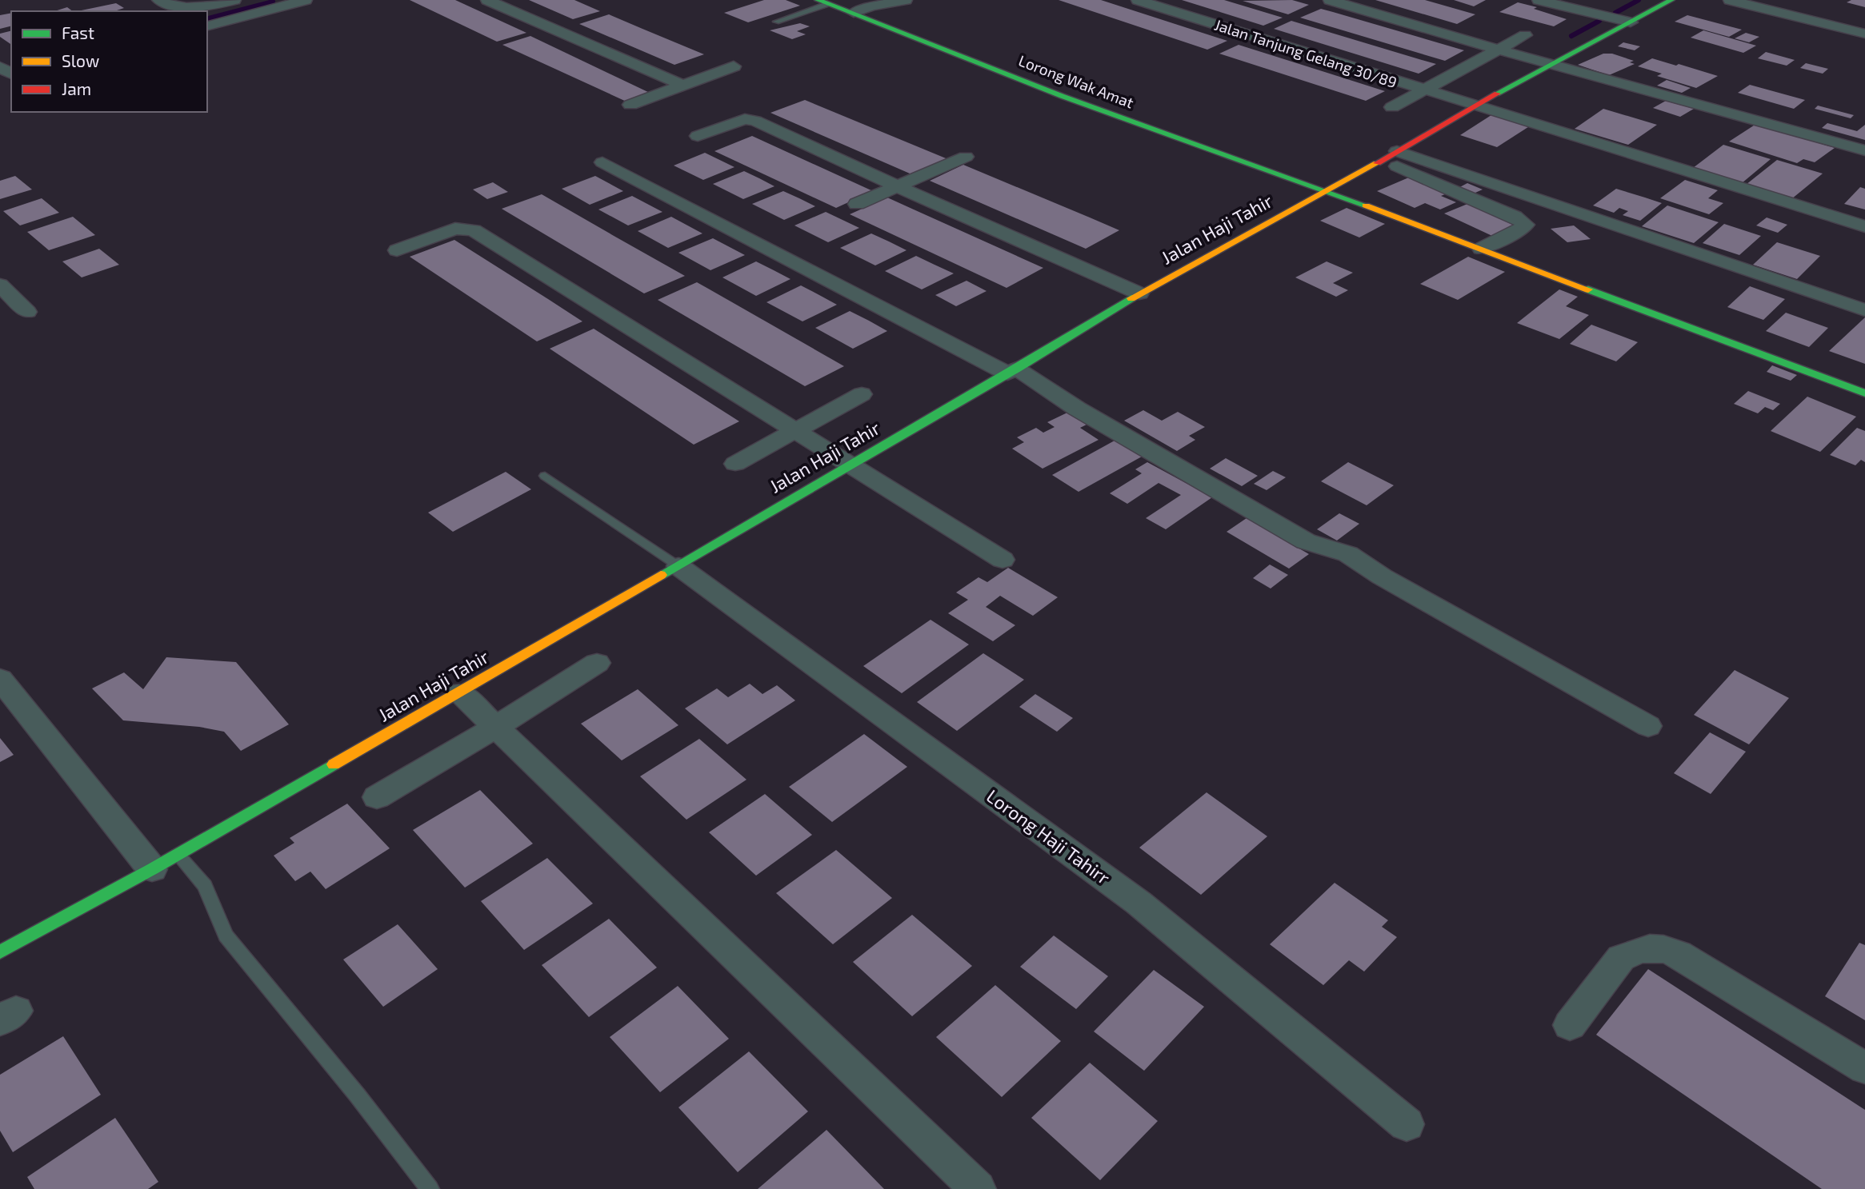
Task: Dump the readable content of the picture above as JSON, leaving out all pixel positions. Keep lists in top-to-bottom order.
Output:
{
  "streets": {
    "street": [
      "Jalan Tanjung Gelang 30/89",
      "Lorong Wak Amat",
      "Jalan Haji Tahir",
      "Lorong Haji Tahirr"
    ]
  },
  "crossings": [
    ["Jalan Tanjung Gelang 30/89", "Jalan Haji Tahir"],
    ["Lorong Wak Amat", "Jalan Haji Tahir"],
    ["Jalan Haji Tahir", "Lorong Haji Tahirr"]
  ],
  "legend": ["Fast", "Slow", "Jam"]
}
